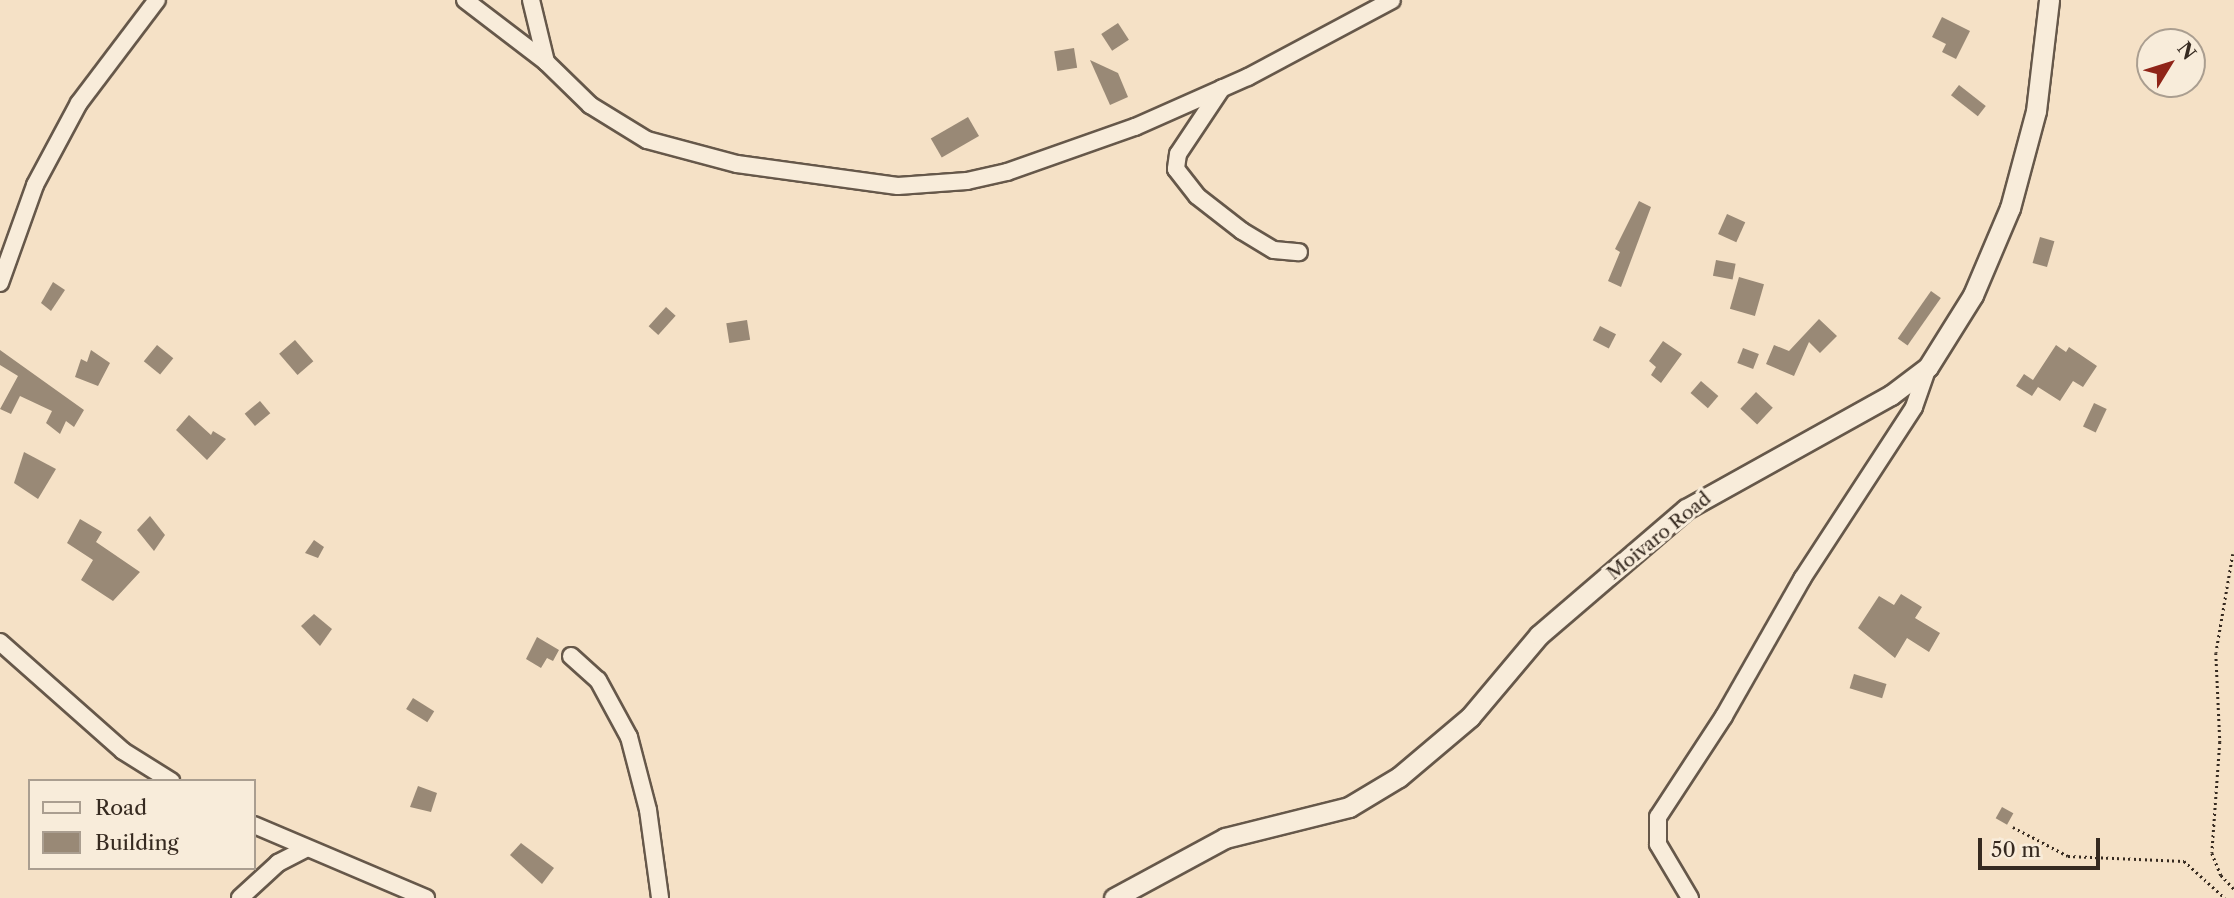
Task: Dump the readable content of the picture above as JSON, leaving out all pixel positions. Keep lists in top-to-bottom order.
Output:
{
  "streets": {
    "street": ["Moivaro Road"]
  },
  "legend": ["Road", "Building"],
  "scale_bar": "50 m",
  "north": "top right"
}
